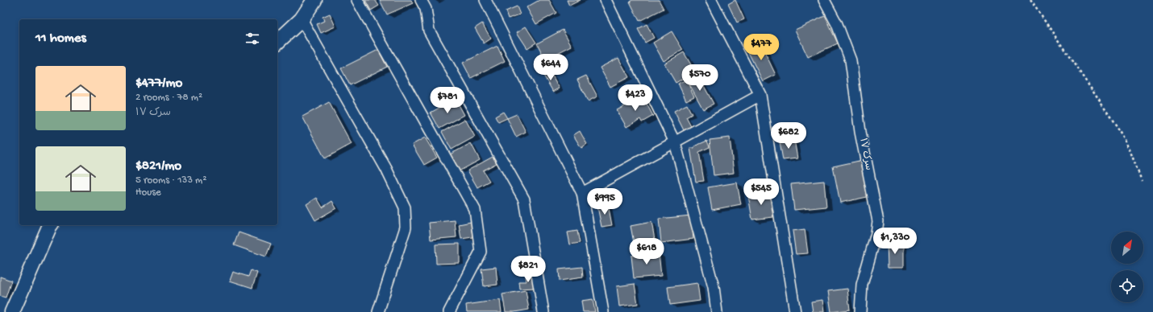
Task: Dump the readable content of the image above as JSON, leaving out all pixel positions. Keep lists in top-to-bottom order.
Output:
{
  "streets": {
    "street": ["سرک ۱۷"]
  },
  "north": "top right",
  "page": {
    "heading": "11 homes",
    "price": [
      "$477",
      "$644",
      "$570",
      "$423",
      "$781",
      "$682",
      "$545",
      "$995",
      "$1,330",
      "$618",
      "$821"
    ],
    "list": [
      {
        "name": "$477/mo",
        "note": "2 rooms · 78 m² · سرک ۱۷"
      },
      {
        "name": "$821/mo",
        "note": "5 rooms · 133 m² · House"
      }
    ]
  }
}
